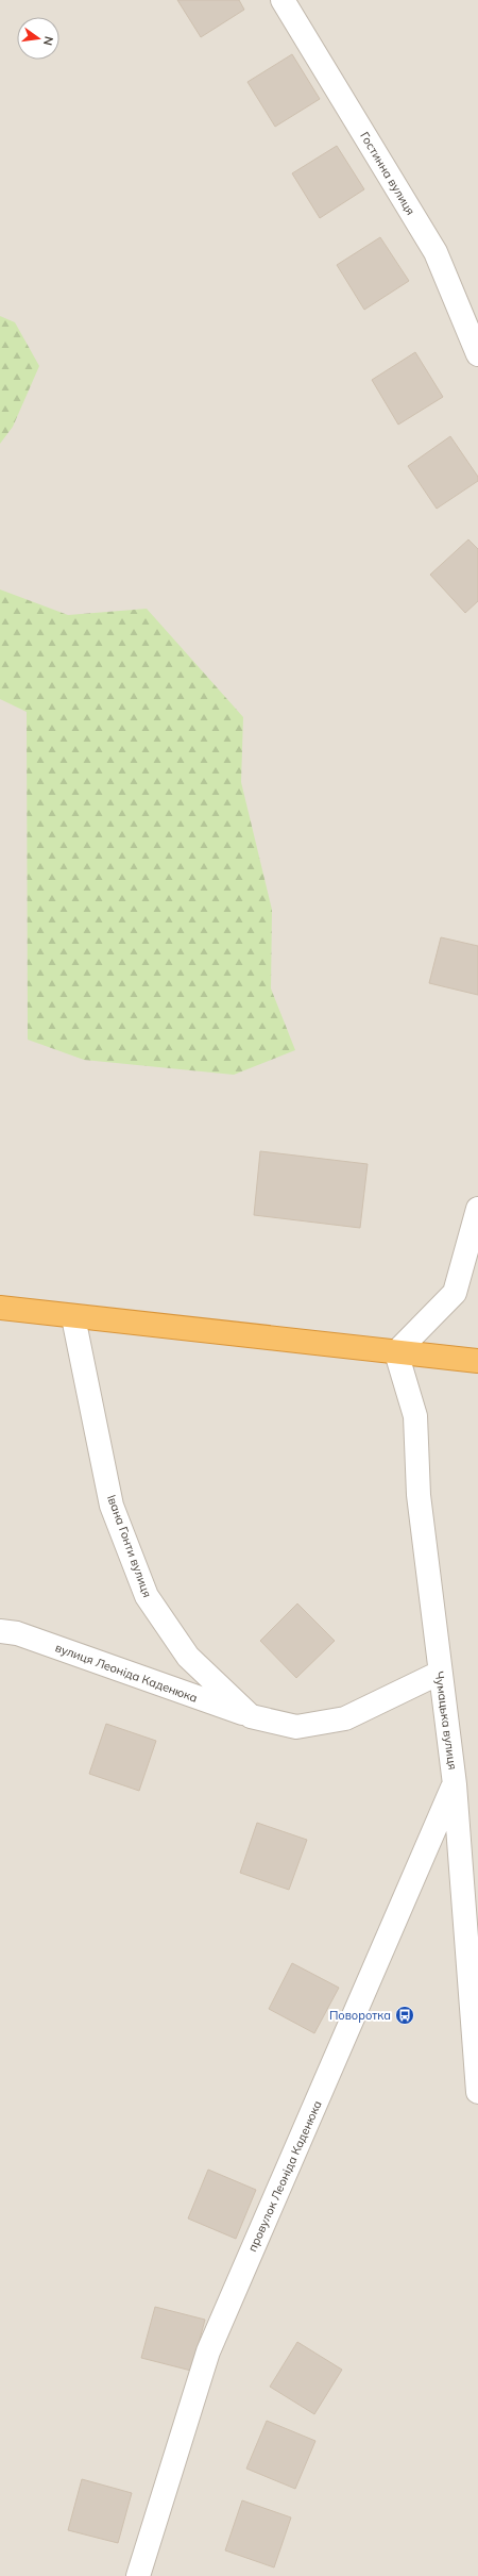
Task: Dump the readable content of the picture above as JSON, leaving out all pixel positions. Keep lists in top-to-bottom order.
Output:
{
  "streets": {
    "street": [
      "Гостинна вулиця",
      "Івана Гонти вулиця",
      "вулиця Леоніда Каденюка",
      "Чумацька вулиця",
      "провулок Леоніда Каденюка"
    ]
  },
  "crossings": [
    ["Івана Гонти вулиця", "вулиця Леоніда Каденюка"],
    ["Чумацька вулиця", "провулок Леоніда Каденюка"]
  ],
  "places": {
    "bus stop": ["Поворотка"]
  },
  "north": "right"
}
